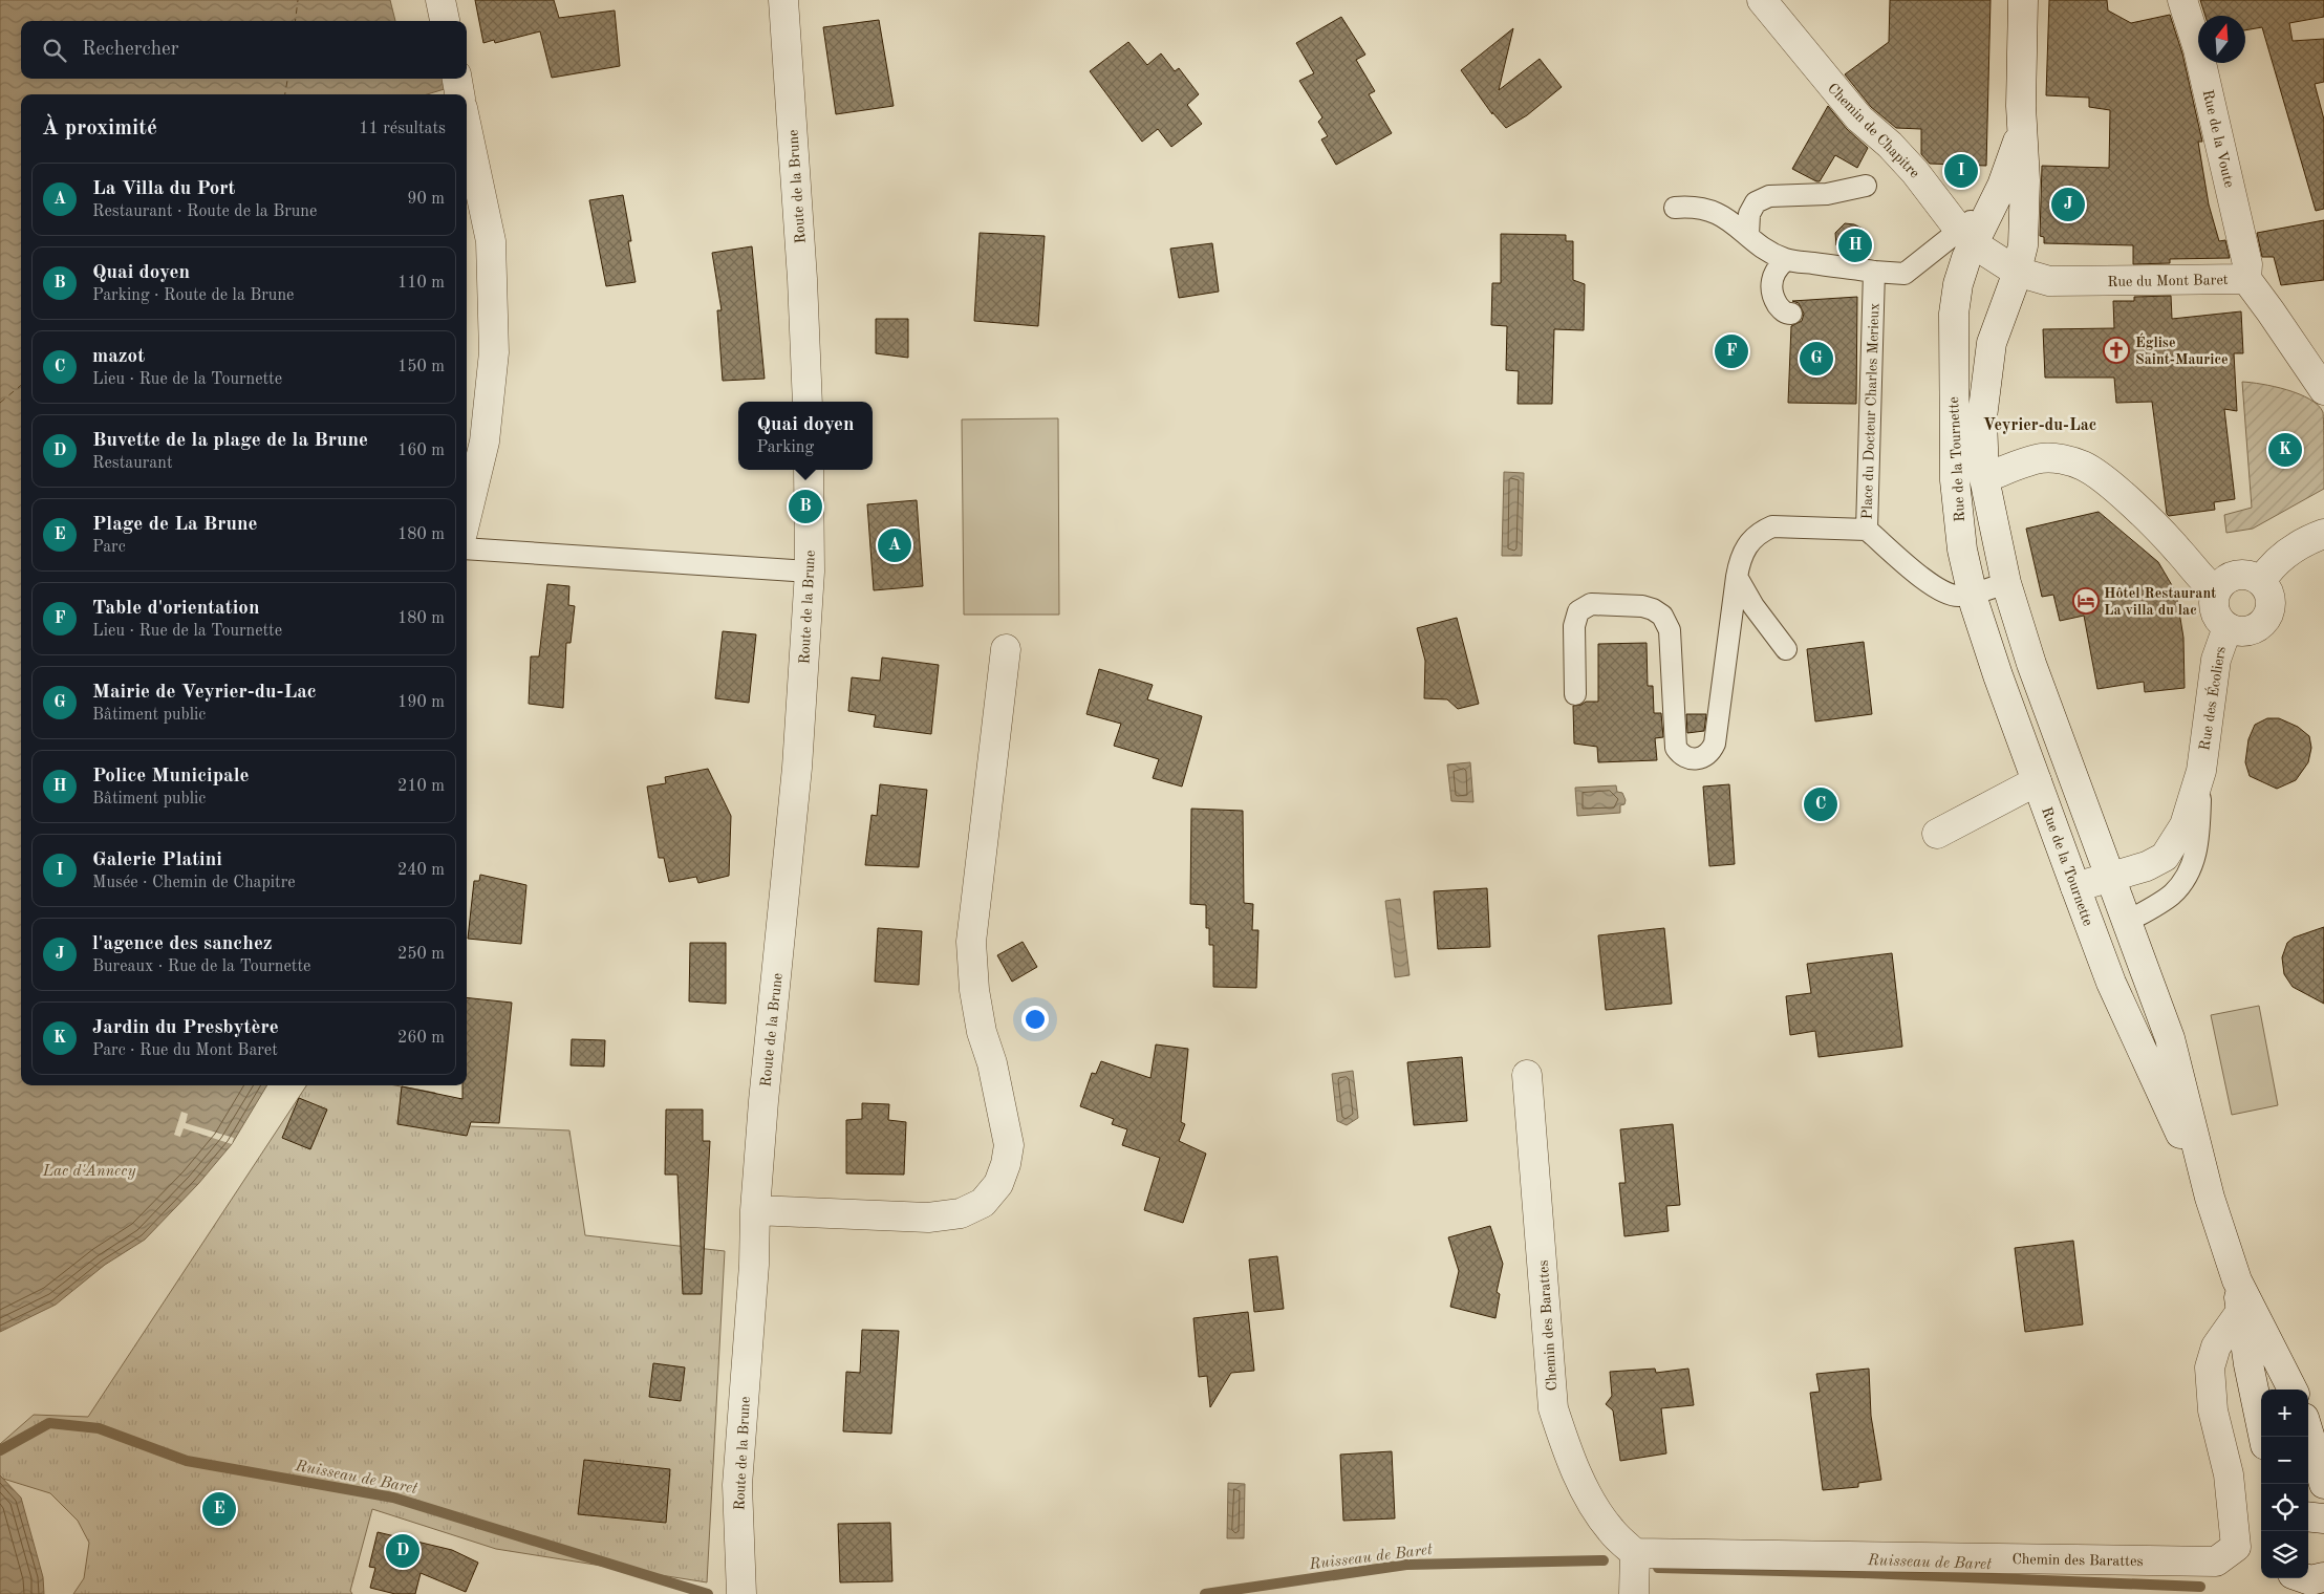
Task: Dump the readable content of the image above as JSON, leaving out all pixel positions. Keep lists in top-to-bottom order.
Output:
{
  "streets": {
    "street": [
      "Chemin de Chapitre",
      "Rue de la Voute",
      "Route de la Brune",
      "Rue du Mont Baret",
      "Rue de la Tournette",
      "Rue des Écoliers",
      "Chemin des Barattes"
    ],
    "lane": ["Place du Docteur Charles Merieux"]
  },
  "crossings": [
    ["Chemin de Chapitre", "Rue du Mont Baret"],
    ["Chemin de Chapitre", "Rue de la Tournette"],
    ["Rue de la Voute", "Rue du Mont Baret"],
    ["Rue du Mont Baret", "Rue de la Tournette"],
    ["Place du Docteur Charles Merieux", "Rue de la Tournette"],
    ["Rue de la Tournette", "Rue des Écoliers"],
    ["Rue de la Tournette", "Chemin des Barattes"]
  ],
  "districts": ["Veyrier-du-Lac"],
  "water": ["Lac d'Annecy", "Ruisseau de Baret"],
  "places": {
    "church": ["Église Saint-Maurice"],
    "hotel": ["Hôtel Restaurant La villa du lac"]
  },
  "north": "top",
  "page": {
    "search": "Rechercher",
    "heading": ["À proximité", "11 résultats"],
    "pins": [
      "I",
      "J",
      "H",
      "F",
      "G",
      "K",
      "B",
      "A",
      "C",
      "E",
      "D"
    ],
    "list": [
      {
        "mark": "A",
        "name": "La Villa du Port",
        "note": "Restaurant · Route de la Brune",
        "value": "90 m"
      },
      {
        "mark": "B",
        "name": "Quai doyen",
        "note": "Parking · Route de la Brune",
        "value": "110 m"
      },
      {
        "mark": "C",
        "name": "mazot",
        "note": "Lieu · Rue de la Tournette",
        "value": "150 m"
      },
      {
        "mark": "D",
        "name": "Buvette de la plage de la Brune",
        "note": "Restaurant",
        "value": "160 m"
      },
      {
        "mark": "E",
        "name": "Plage de La Brune",
        "note": "Parc",
        "value": "180 m"
      },
      {
        "mark": "F",
        "name": "Table d'orientation",
        "note": "Lieu · Rue de la Tournette",
        "value": "180 m"
      },
      {
        "mark": "G",
        "name": "Mairie de Veyrier-du-Lac",
        "note": "Bâtiment public",
        "value": "190 m"
      },
      {
        "mark": "H",
        "name": "Police Municipale",
        "note": "Bâtiment public",
        "value": "210 m"
      },
      {
        "mark": "I",
        "name": "Galerie Platini",
        "note": "Musée · Chemin de Chapitre",
        "value": "240 m"
      },
      {
        "mark": "J",
        "name": "l'agence des sanchez",
        "note": "Bureaux · Rue de la Tournette",
        "value": "250 m"
      },
      {
        "mark": "K",
        "name": "Jardin du Presbytère",
        "note": "Parc · Rue du Mont Baret",
        "value": "260 m"
      }
    ],
    "popup": ["Quai doyen", "Parking"],
    "map_buttons": ["+", "−"]
  }
}
